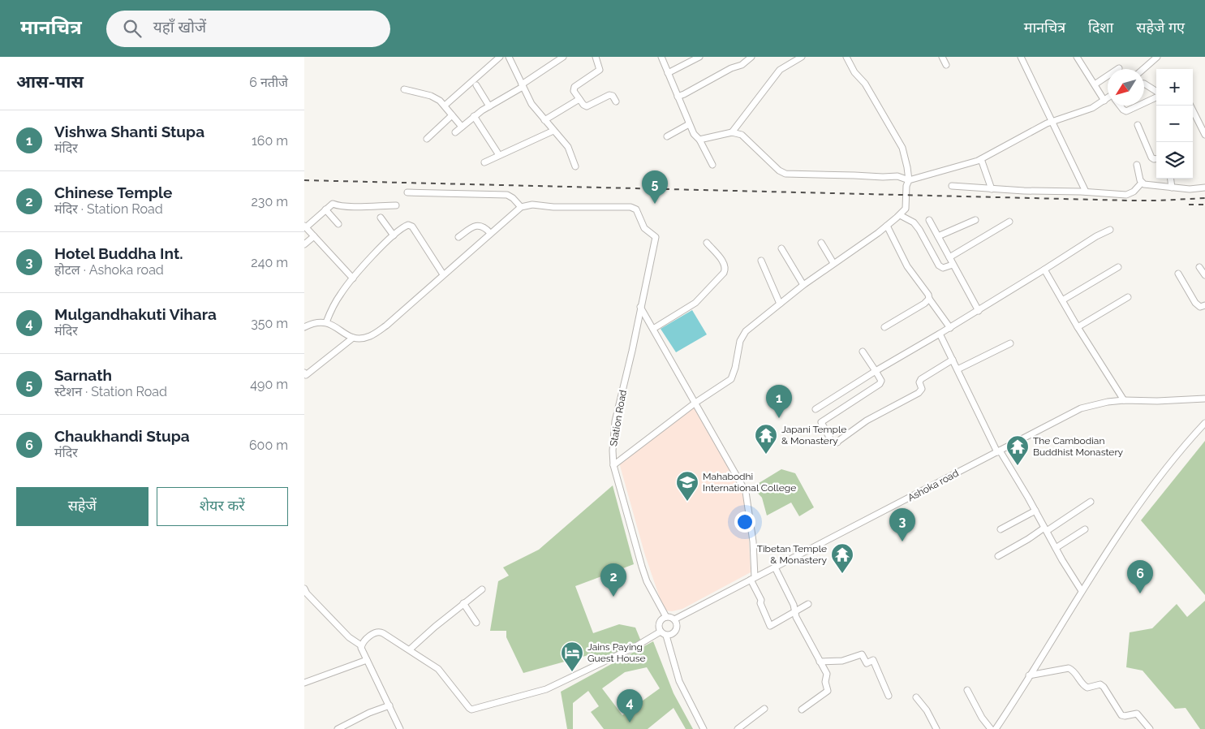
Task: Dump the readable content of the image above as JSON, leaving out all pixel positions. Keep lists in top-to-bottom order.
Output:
{
  "streets": {
    "street": ["Station Road", "Ashoka road"]
  },
  "crossings": [
    ["Station Road", "Ashoka road"]
  ],
  "places": {
    "temple": ["Japani Temple & Monastery", "The Cambodian Buddhist Monastery", "Tibetan Temple & Monastery"],
    "school or university": ["Mahabodhi International College"],
    "hotel": ["Jains Paying Guest House"]
  },
  "north": "bottom left",
  "page": {
    "header": "मानचित्र",
    "search": "यहाँ खोजें",
    "nav": ["मानचित्र", "दिशा", "सहेजे गए"],
    "heading": ["आस-पास", "6 नतीजे"],
    "map_buttons": ["+", "−"],
    "list": [
      {
        "mark": "1",
        "name": "Vishwa Shanti Stupa",
        "note": "मंदिर",
        "value": "160 m"
      },
      {
        "mark": "2",
        "name": "Chinese Temple",
        "note": "मंदिर · Station Road",
        "value": "230 m"
      },
      {
        "mark": "3",
        "name": "Hotel Buddha Int.",
        "note": "होटल · Ashoka road",
        "value": "240 m"
      },
      {
        "mark": "4",
        "name": "Mulgandhakuti Vihara",
        "note": "मंदिर",
        "value": "350 m"
      },
      {
        "mark": "5",
        "name": "Sarnath",
        "note": "स्टेशन · Station Road",
        "value": "490 m"
      },
      {
        "mark": "6",
        "name": "Chaukhandi Stupa",
        "note": "मंदिर",
        "value": "600 m"
      }
    ],
    "pins": [
      "5",
      "1",
      "3",
      "6",
      "2",
      "4"
    ],
    "buttons": ["सहेजें", "शेयर करें"]
  }
}
